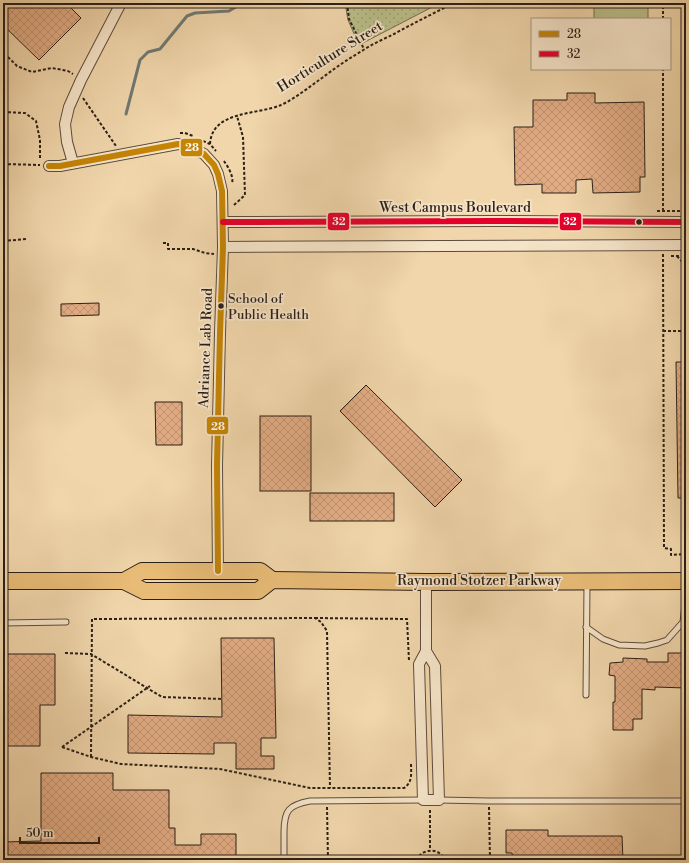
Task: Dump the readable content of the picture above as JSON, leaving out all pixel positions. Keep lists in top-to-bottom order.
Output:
{
  "streets": {
    "main road": ["Raymond Stotzer Parkway"],
    "street": ["West Campus Boulevard", "Adriance Lab Road"],
    "path": ["Horticulture Street"]
  },
  "crossings": [
    ["Horticulture Street", "Adriance Lab Road"],
    ["West Campus Boulevard", "Adriance Lab Road"],
    ["Adriance Lab Road", "Raymond Stotzer Parkway"]
  ],
  "places": ["School of Public Health"],
  "lines": ["transit line 28", "transit line 32"],
  "legend": ["28", "32"],
  "scale_bar": "50 m"
}
